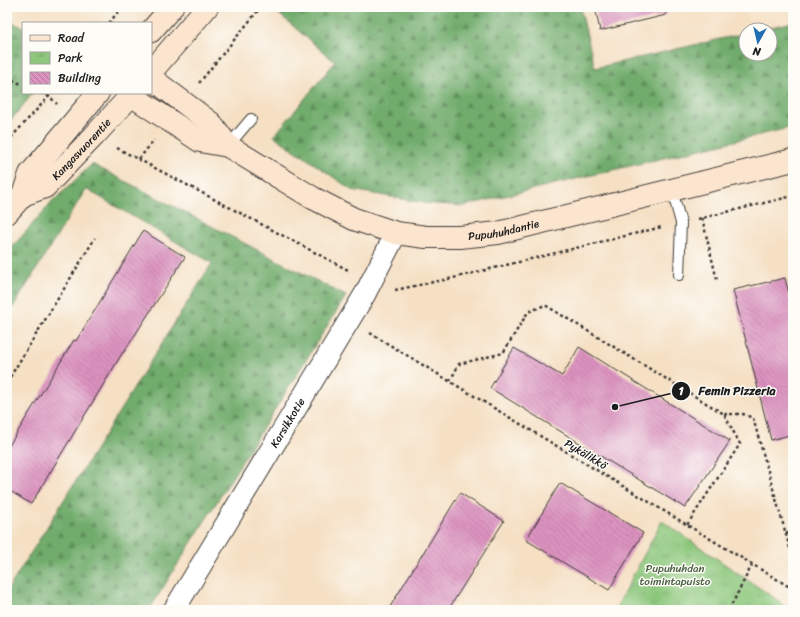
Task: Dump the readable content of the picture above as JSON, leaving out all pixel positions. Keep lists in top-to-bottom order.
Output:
{
  "streets": {
    "street": ["Kangasvuorentie", "Pupuhuhdantie", "Karsikkotie"],
    "path": ["Pykälikkö"]
  },
  "crossings": [
    ["Kangasvuorentie", "Pupuhuhdantie"],
    ["Pupuhuhdantie", "Karsikkotie"]
  ],
  "parks": ["Pupuhuhdan toimintapuisto"],
  "places": ["Femin Pizzeria"],
  "legend": ["Road", "Park", "Building"],
  "north": "bottom"
}
